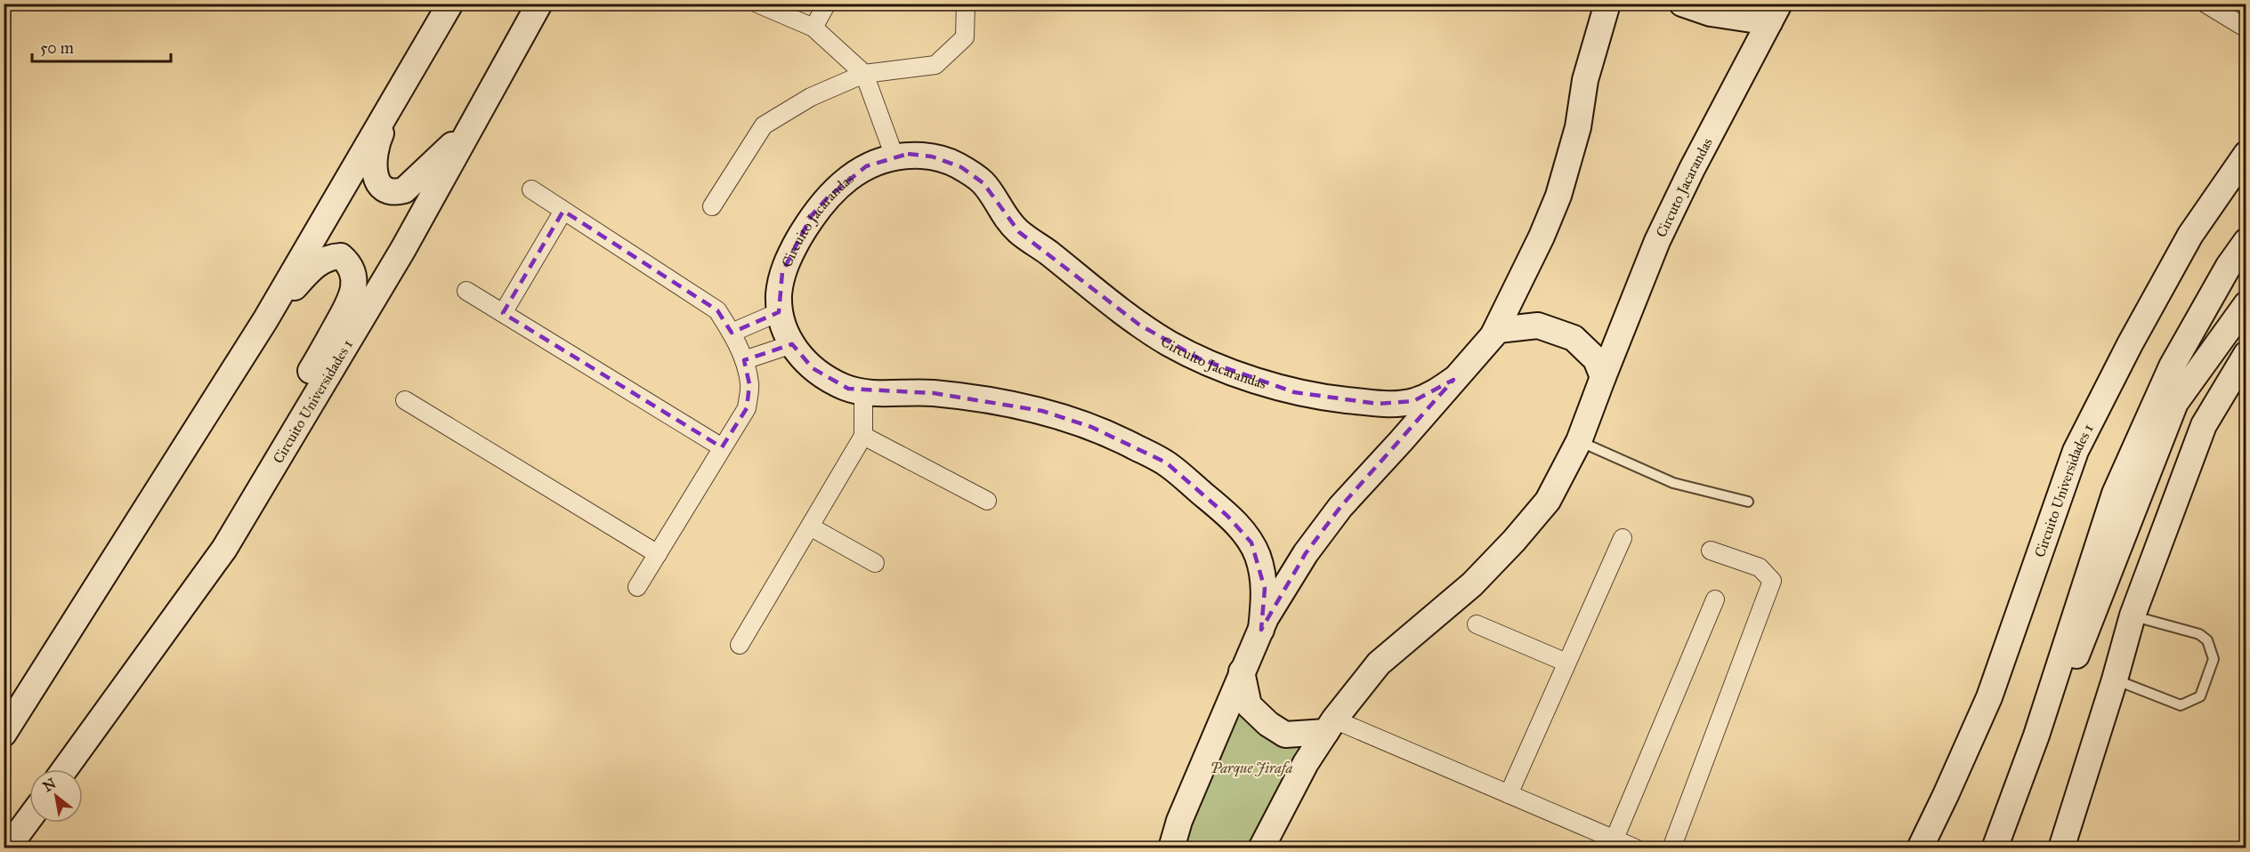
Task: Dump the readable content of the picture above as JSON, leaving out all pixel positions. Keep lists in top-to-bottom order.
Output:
{
  "streets": {
    "main road": ["Circuto Jacarandas", "Circuito Jacarandas", "Circuito Universidades 1"]
  },
  "parks": ["Parque Jirafa"],
  "scale_bar": "50 m",
  "north": "top left"
}
